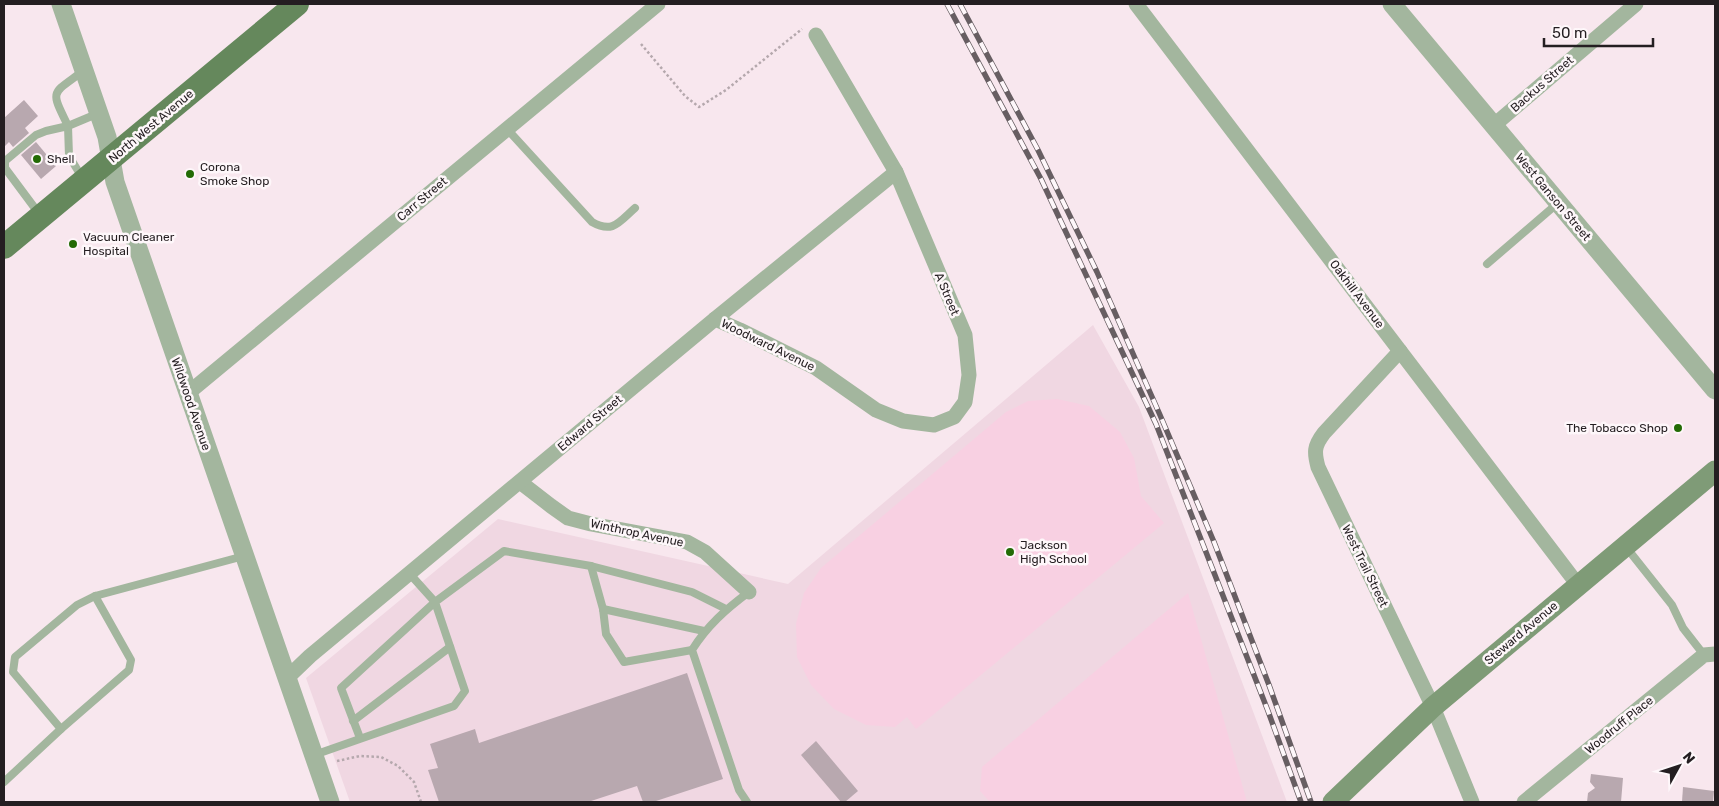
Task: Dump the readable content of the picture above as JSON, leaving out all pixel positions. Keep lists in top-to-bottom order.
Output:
{
  "streets": {
    "main road": ["North West Avenue", "Steward Avenue"],
    "street": [
      "Backus Street",
      "West Ganson Street",
      "Carr Street",
      "A Street",
      "Oakhill Avenue",
      "Woodward Avenue",
      "Wildwood Avenue",
      "Edward Street",
      "Winthrop Avenue",
      "West Trail Street",
      "Woodruff Place"
    ]
  },
  "crossings": [
    ["Backus Street", "West Ganson Street"],
    ["North West Avenue", "Wildwood Avenue"],
    ["Carr Street", "Wildwood Avenue"],
    ["A Street", "Woodward Avenue"],
    ["A Street", "Edward Street"],
    ["Oakhill Avenue", "West Trail Street"],
    ["Oakhill Avenue", "Steward Avenue"],
    ["Woodward Avenue", "Edward Street"],
    ["Wildwood Avenue", "Edward Street"],
    ["Edward Street", "Winthrop Avenue"],
    ["West Trail Street", "Steward Avenue"]
  ],
  "places": [
    "Shell",
    "Corona Smoke Shop",
    "Vacuum Cleaner Hospital",
    "The Tobacco Shop",
    "Jackson High School"
  ],
  "scale_bar": "50 m",
  "north": "top right"
}
